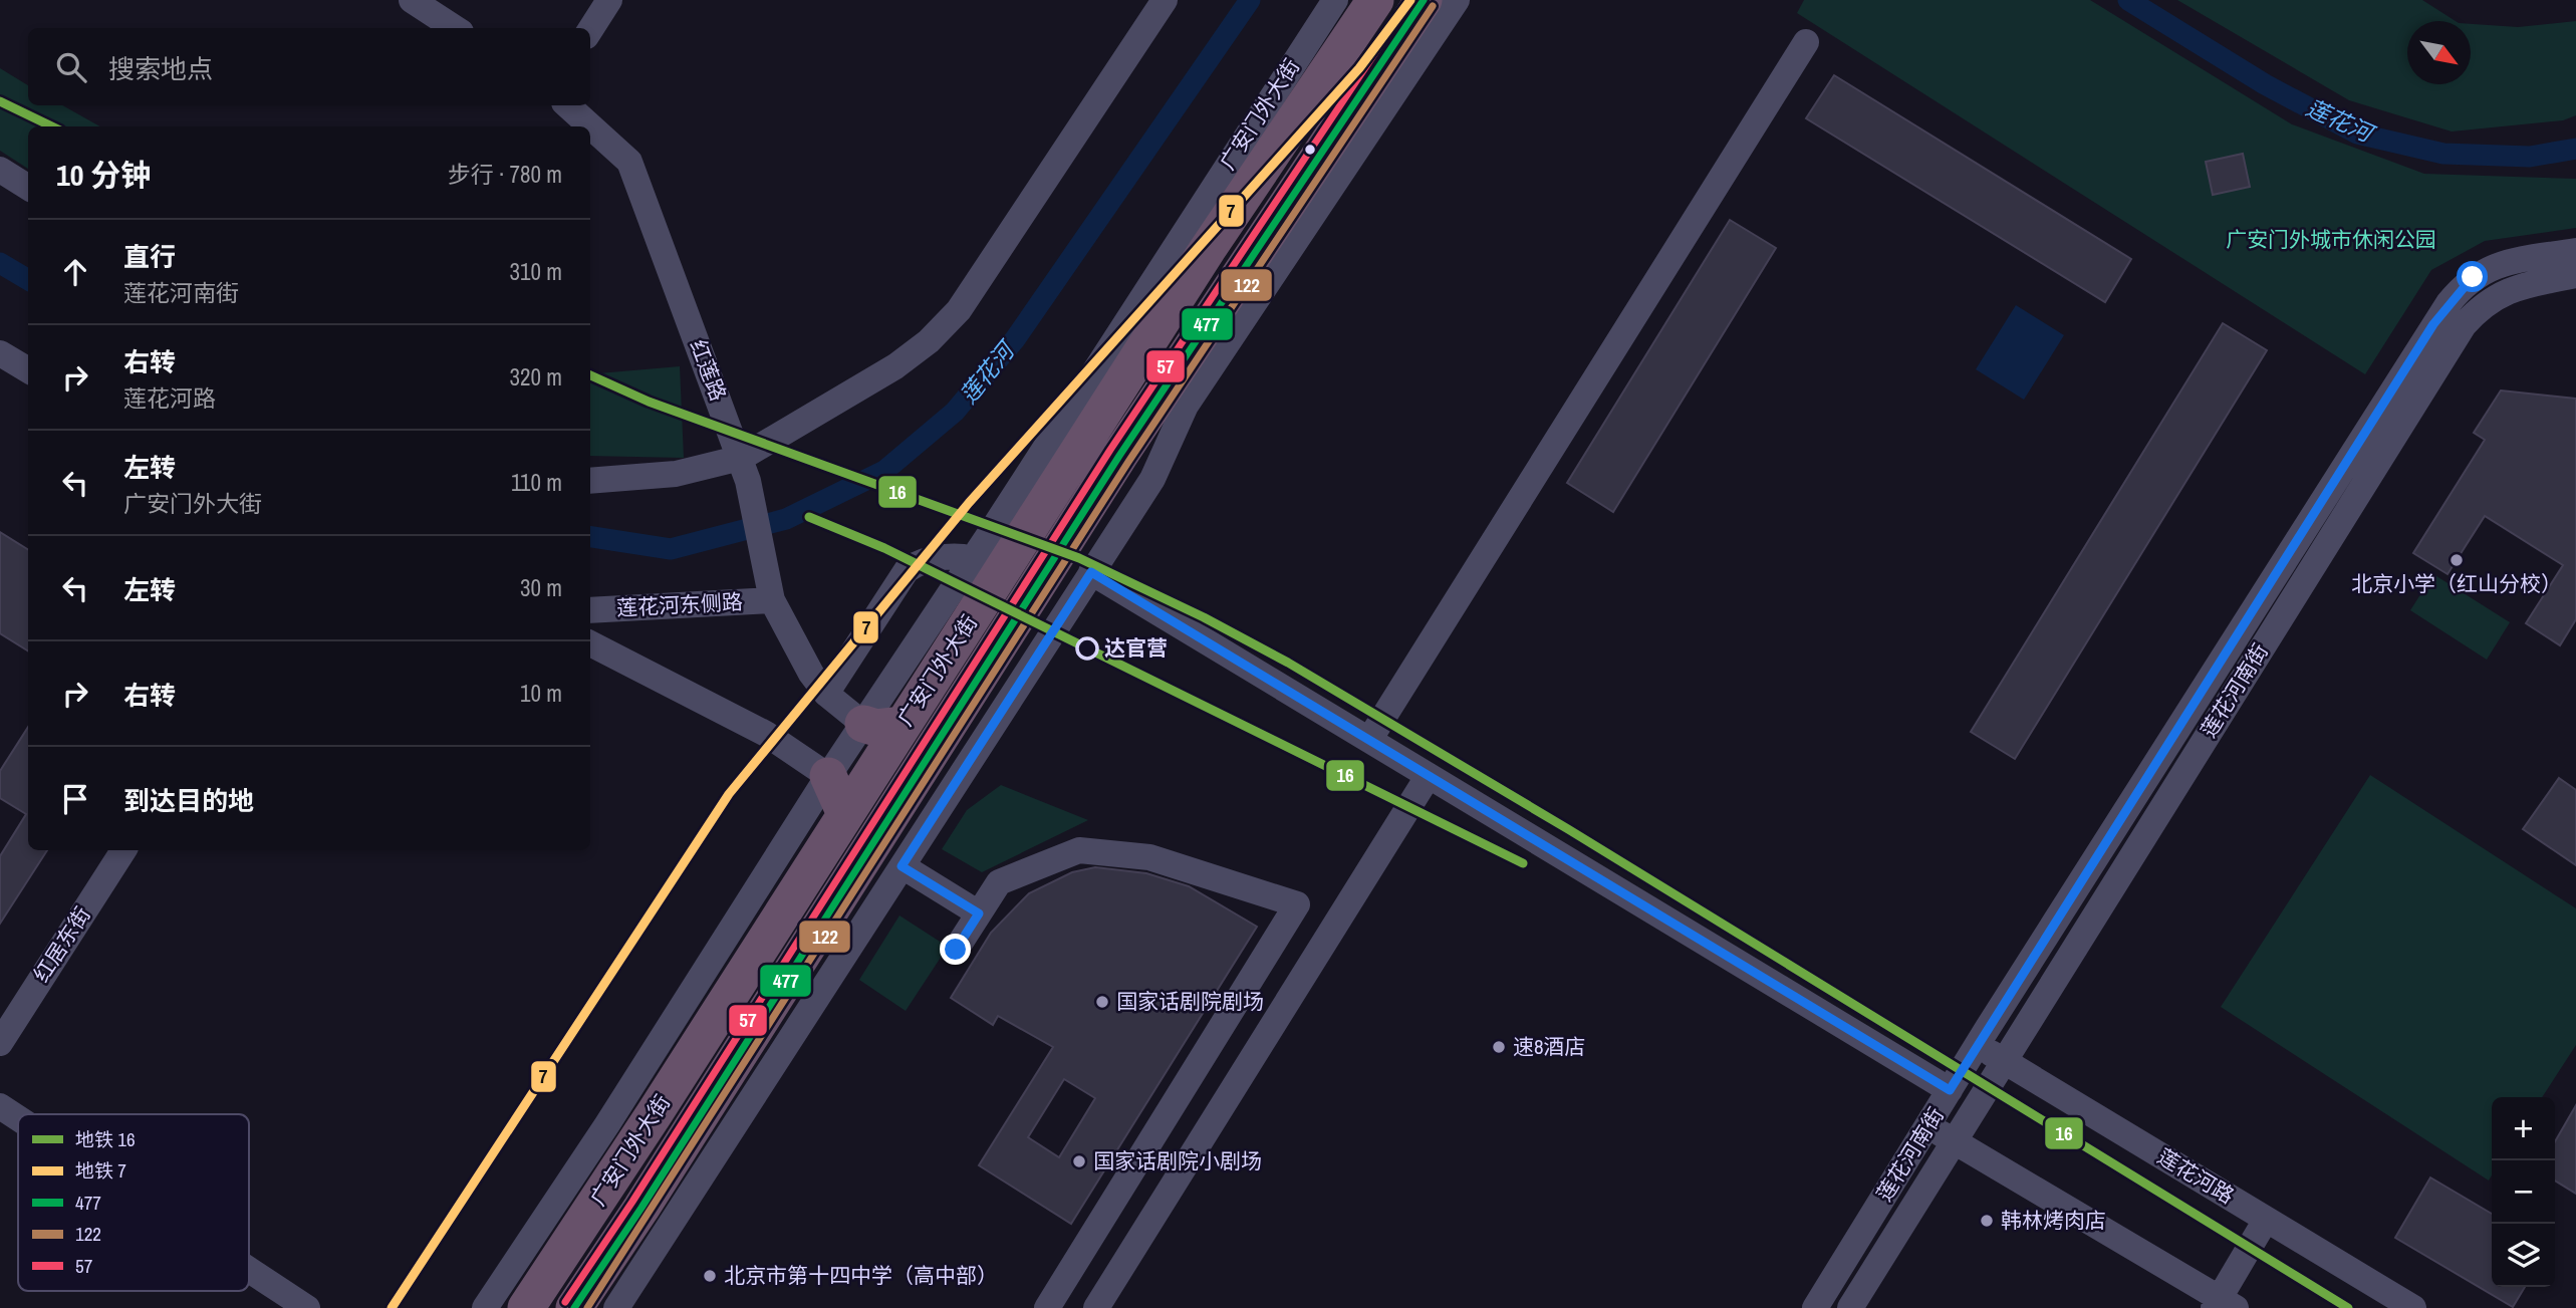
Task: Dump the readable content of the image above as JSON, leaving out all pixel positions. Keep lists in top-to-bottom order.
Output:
{
  "streets": {
    "highway": ["广安门外大街"],
    "street": [
      "红莲路",
      "莲花河东侧路",
      "莲花河南街",
      "红居东街",
      "莲花河路"
    ]
  },
  "crossings": [
    ["广安门外大街", "红莲路"],
    ["红莲路", "莲花河东侧路"],
    ["莲花河南街", "莲花河路"]
  ],
  "water": ["莲花河"],
  "parks": ["广安门外城市休闲公园"],
  "places": [
    "北京小学（红山分校）",
    "达官营",
    "国家话剧院剧场",
    "速8酒店",
    "国家话剧院小剧场",
    "韩林烤肉店",
    "北京市第十四中学（高中部）"
  ],
  "lines": [
    "metro line 7",
    "transit line 477",
    "transit line 57",
    "transit line 122",
    "metro line 16"
  ],
  "legend": [
    "地铁 16",
    "地铁 7",
    "477",
    "122",
    "57"
  ],
  "north": "bottom right",
  "page": {
    "search": "搜索地点",
    "heading": ["10 分钟", "步行 · 780 m"],
    "list": [
      ["直行", "莲花河南街", "310 m"],
      ["右转", "莲花河路", "320 m"],
      ["左转", "广安门外大街", "110 m"],
      ["左转", "30 m"],
      ["右转", "10 m"],
      "到达目的地"
    ],
    "map_buttons": ["+", "−"]
  }
}
